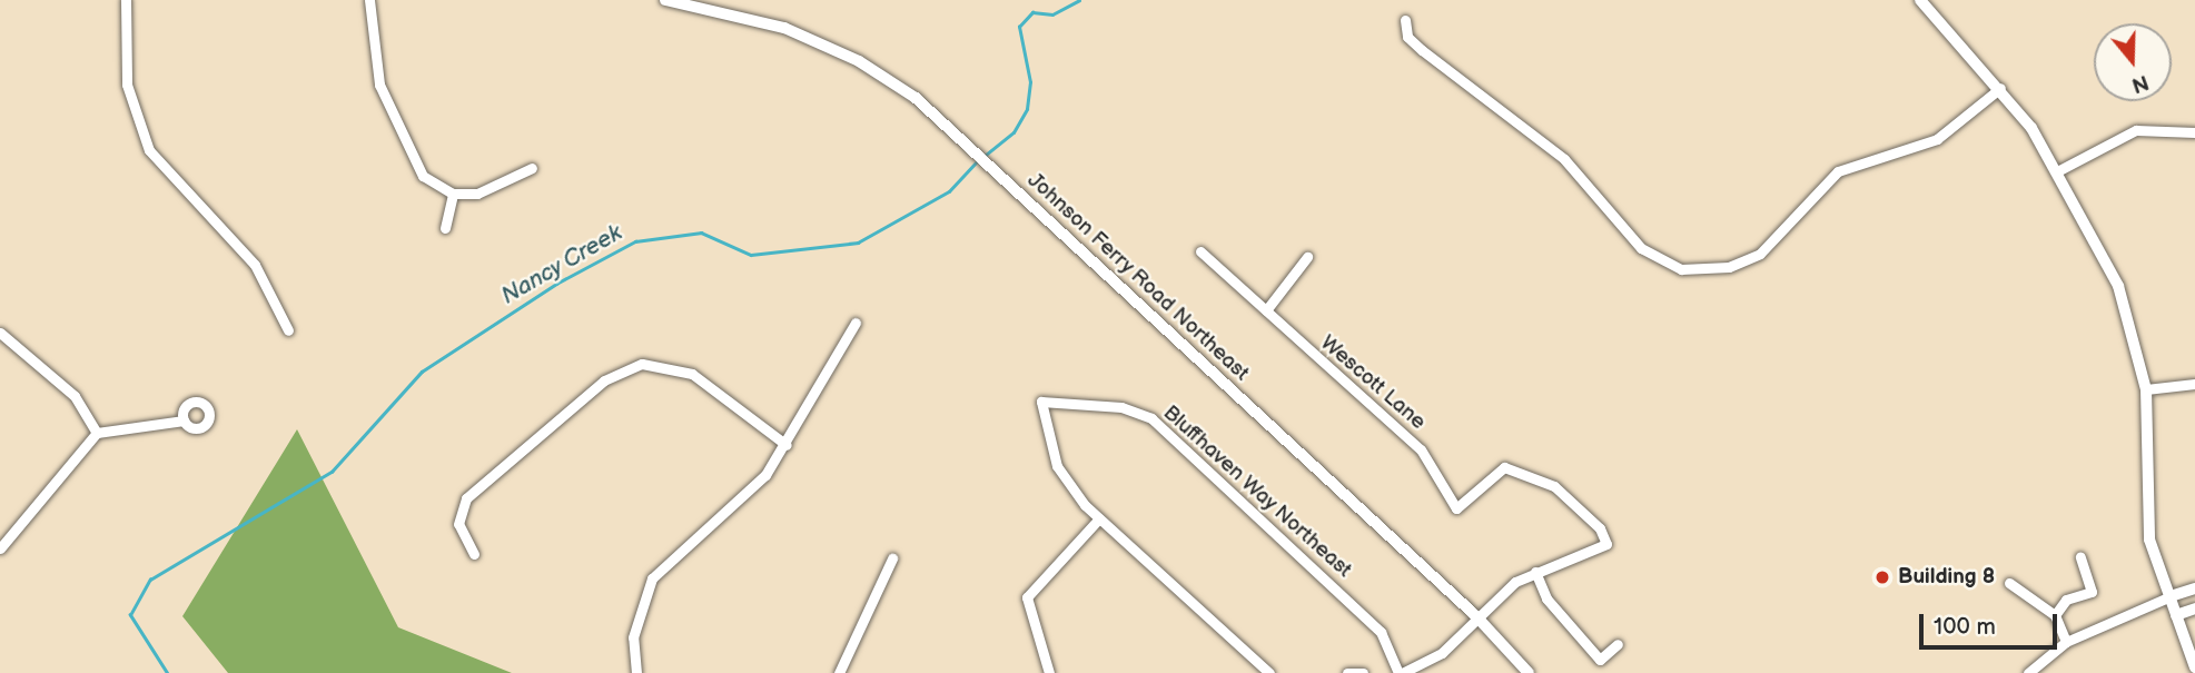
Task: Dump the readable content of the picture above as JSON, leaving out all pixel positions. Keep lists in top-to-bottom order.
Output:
{
  "streets": {
    "main road": ["Johnson Ferry Road Northeast"],
    "street": ["Wescott Lane", "Bluffhaven Way Northeast"]
  },
  "crossings": [
    ["Johnson Ferry Road Northeast", "Wescott Lane"],
    ["Johnson Ferry Road Northeast", "Bluffhaven Way Northeast"],
    ["Wescott Lane", "Bluffhaven Way Northeast"]
  ],
  "water": ["Nancy Creek"],
  "places": ["Building 8"],
  "scale_bar": "100 m",
  "north": "bottom"
}
